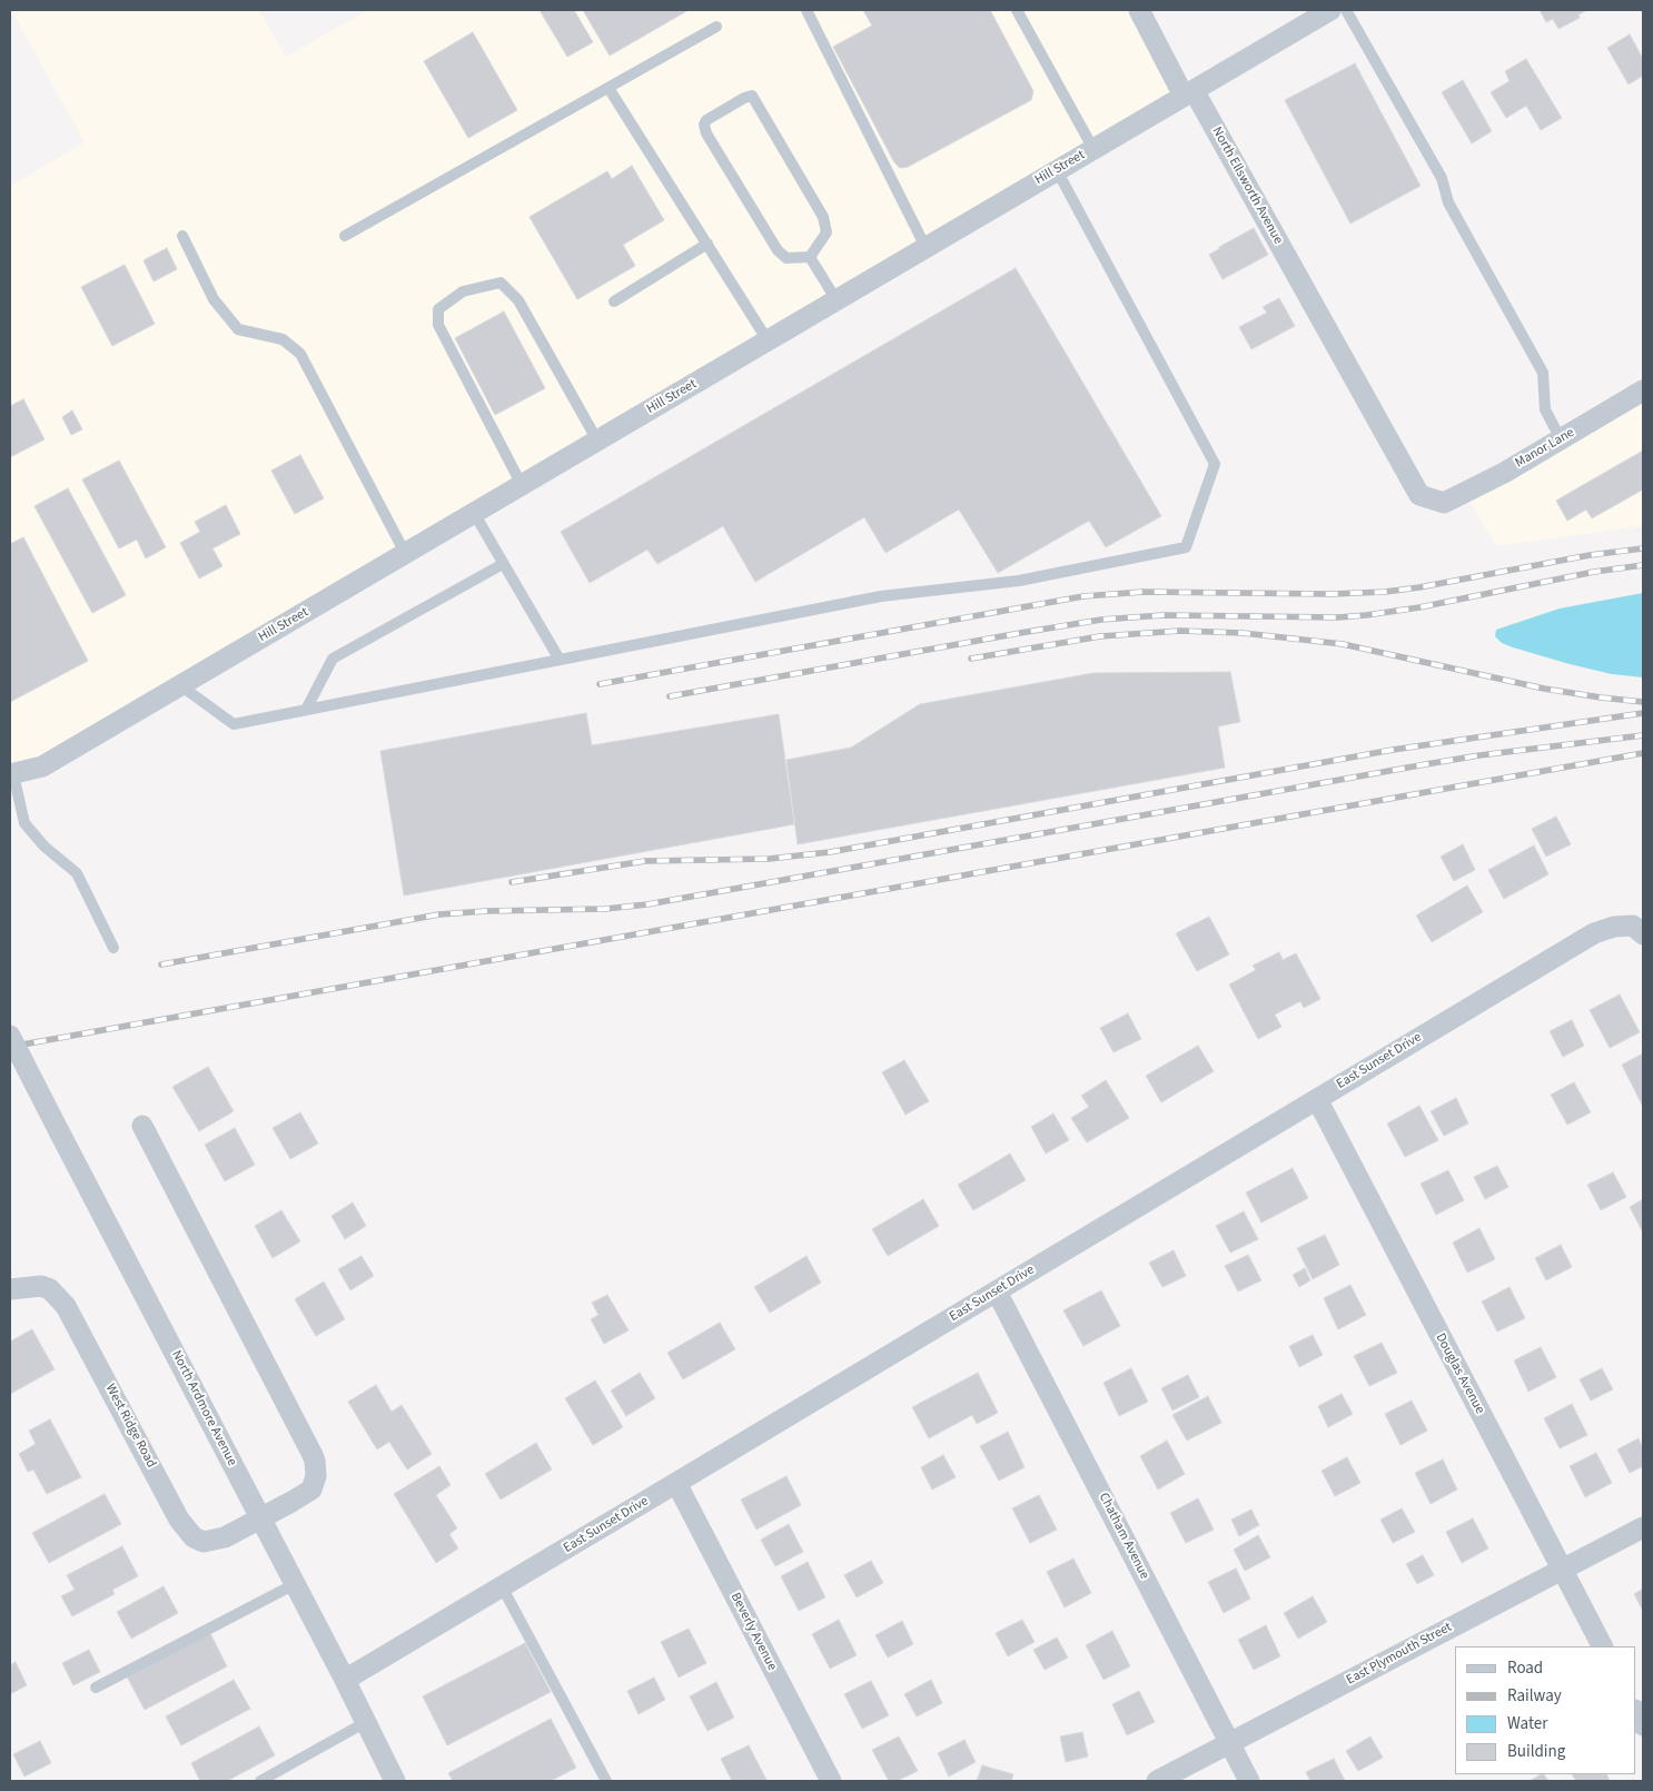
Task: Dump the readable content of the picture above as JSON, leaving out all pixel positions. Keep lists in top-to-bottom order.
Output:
{
  "streets": {
    "street": [
      "Hill Street",
      "North Ellsworth Avenue",
      "Manor Lane",
      "East Sunset Drive",
      "Douglas Avenue",
      "North Ardmore Avenue",
      "West Ridge Road",
      "Chatham Avenue",
      "Beverly Avenue",
      "East Plymouth Street"
    ]
  },
  "crossings": [
    ["Hill Street", "North Ellsworth Avenue"],
    ["North Ellsworth Avenue", "Manor Lane"],
    ["East Sunset Drive", "Douglas Avenue"],
    ["East Sunset Drive", "North Ardmore Avenue"],
    ["East Sunset Drive", "Chatham Avenue"],
    ["East Sunset Drive", "Beverly Avenue"],
    ["Douglas Avenue", "East Plymouth Street"],
    ["North Ardmore Avenue", "West Ridge Road"],
    ["Chatham Avenue", "East Plymouth Street"]
  ],
  "legend": [
    "Road",
    "Railway",
    "Water",
    "Building"
  ]
}
